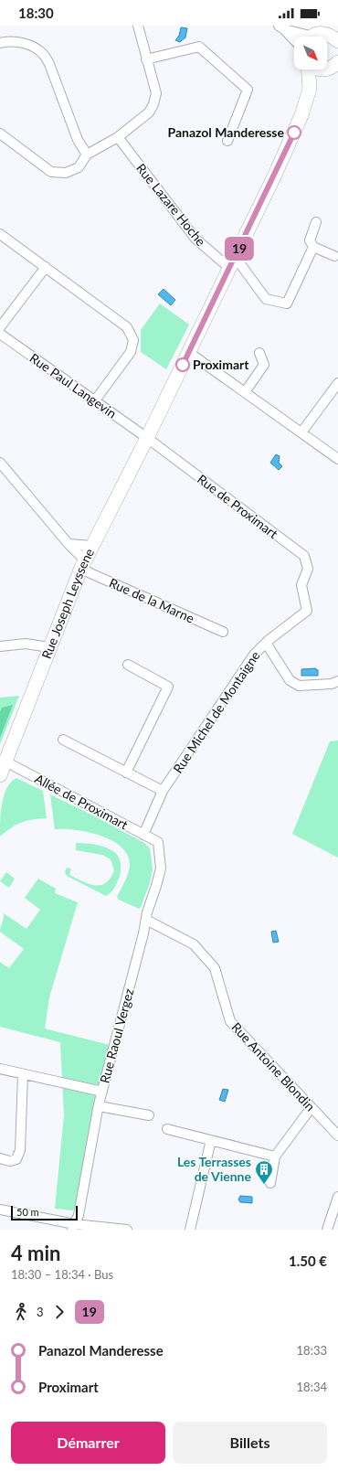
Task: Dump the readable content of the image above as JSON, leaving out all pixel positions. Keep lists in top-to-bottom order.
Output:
{
  "streets": {
    "street": [
      "Rue Lazare Hoche",
      "Rue Paul Langevin",
      "Rue de Proximart",
      "Rue de la Marne",
      "Rue Joseph Leyssene",
      "Rue Michel de Montaigne",
      "Allée de Proximart",
      "Rue Raoul Vergez",
      "Rue Antoine Blondin"
    ]
  },
  "crossings": [
    ["Rue Lazare Hoche", "Rue Joseph Leyssene"],
    ["Rue Paul Langevin", "Rue de Proximart"],
    ["Rue Paul Langevin", "Rue Joseph Leyssene"],
    ["Rue de Proximart", "Rue Joseph Leyssene"],
    ["Rue de Proximart", "Rue Michel de Montaigne"],
    ["Rue de la Marne", "Rue Joseph Leyssene"],
    ["Rue Joseph Leyssene", "Allée de Proximart"],
    ["Rue Michel de Montaigne", "Allée de Proximart"],
    ["Allée de Proximart", "Rue Raoul Vergez"],
    ["Rue Raoul Vergez", "Rue Antoine Blondin"]
  ],
  "places": {
    "other": ["Panazol Manderesse", "Proximart"],
    "building": ["Les Terrasses de Vienne"]
  },
  "lines": ["bus line 19"],
  "scale_bar": "50 m",
  "north": "bottom right",
  "page": {
    "status": "18:30",
    "on_map": "19",
    "scale": "50 m",
    "heading": ["4 min", "18:30 – 18:34 · Bus", "1.50 €"],
    "legs": ["3", "19"],
    "list": [
      {
        "name": "Panazol Manderesse",
        "value": "18:33"
      },
      {
        "name": "Proximart",
        "value": "18:34"
      }
    ],
    "buttons": ["Démarrer", "Billets"]
  }
}
